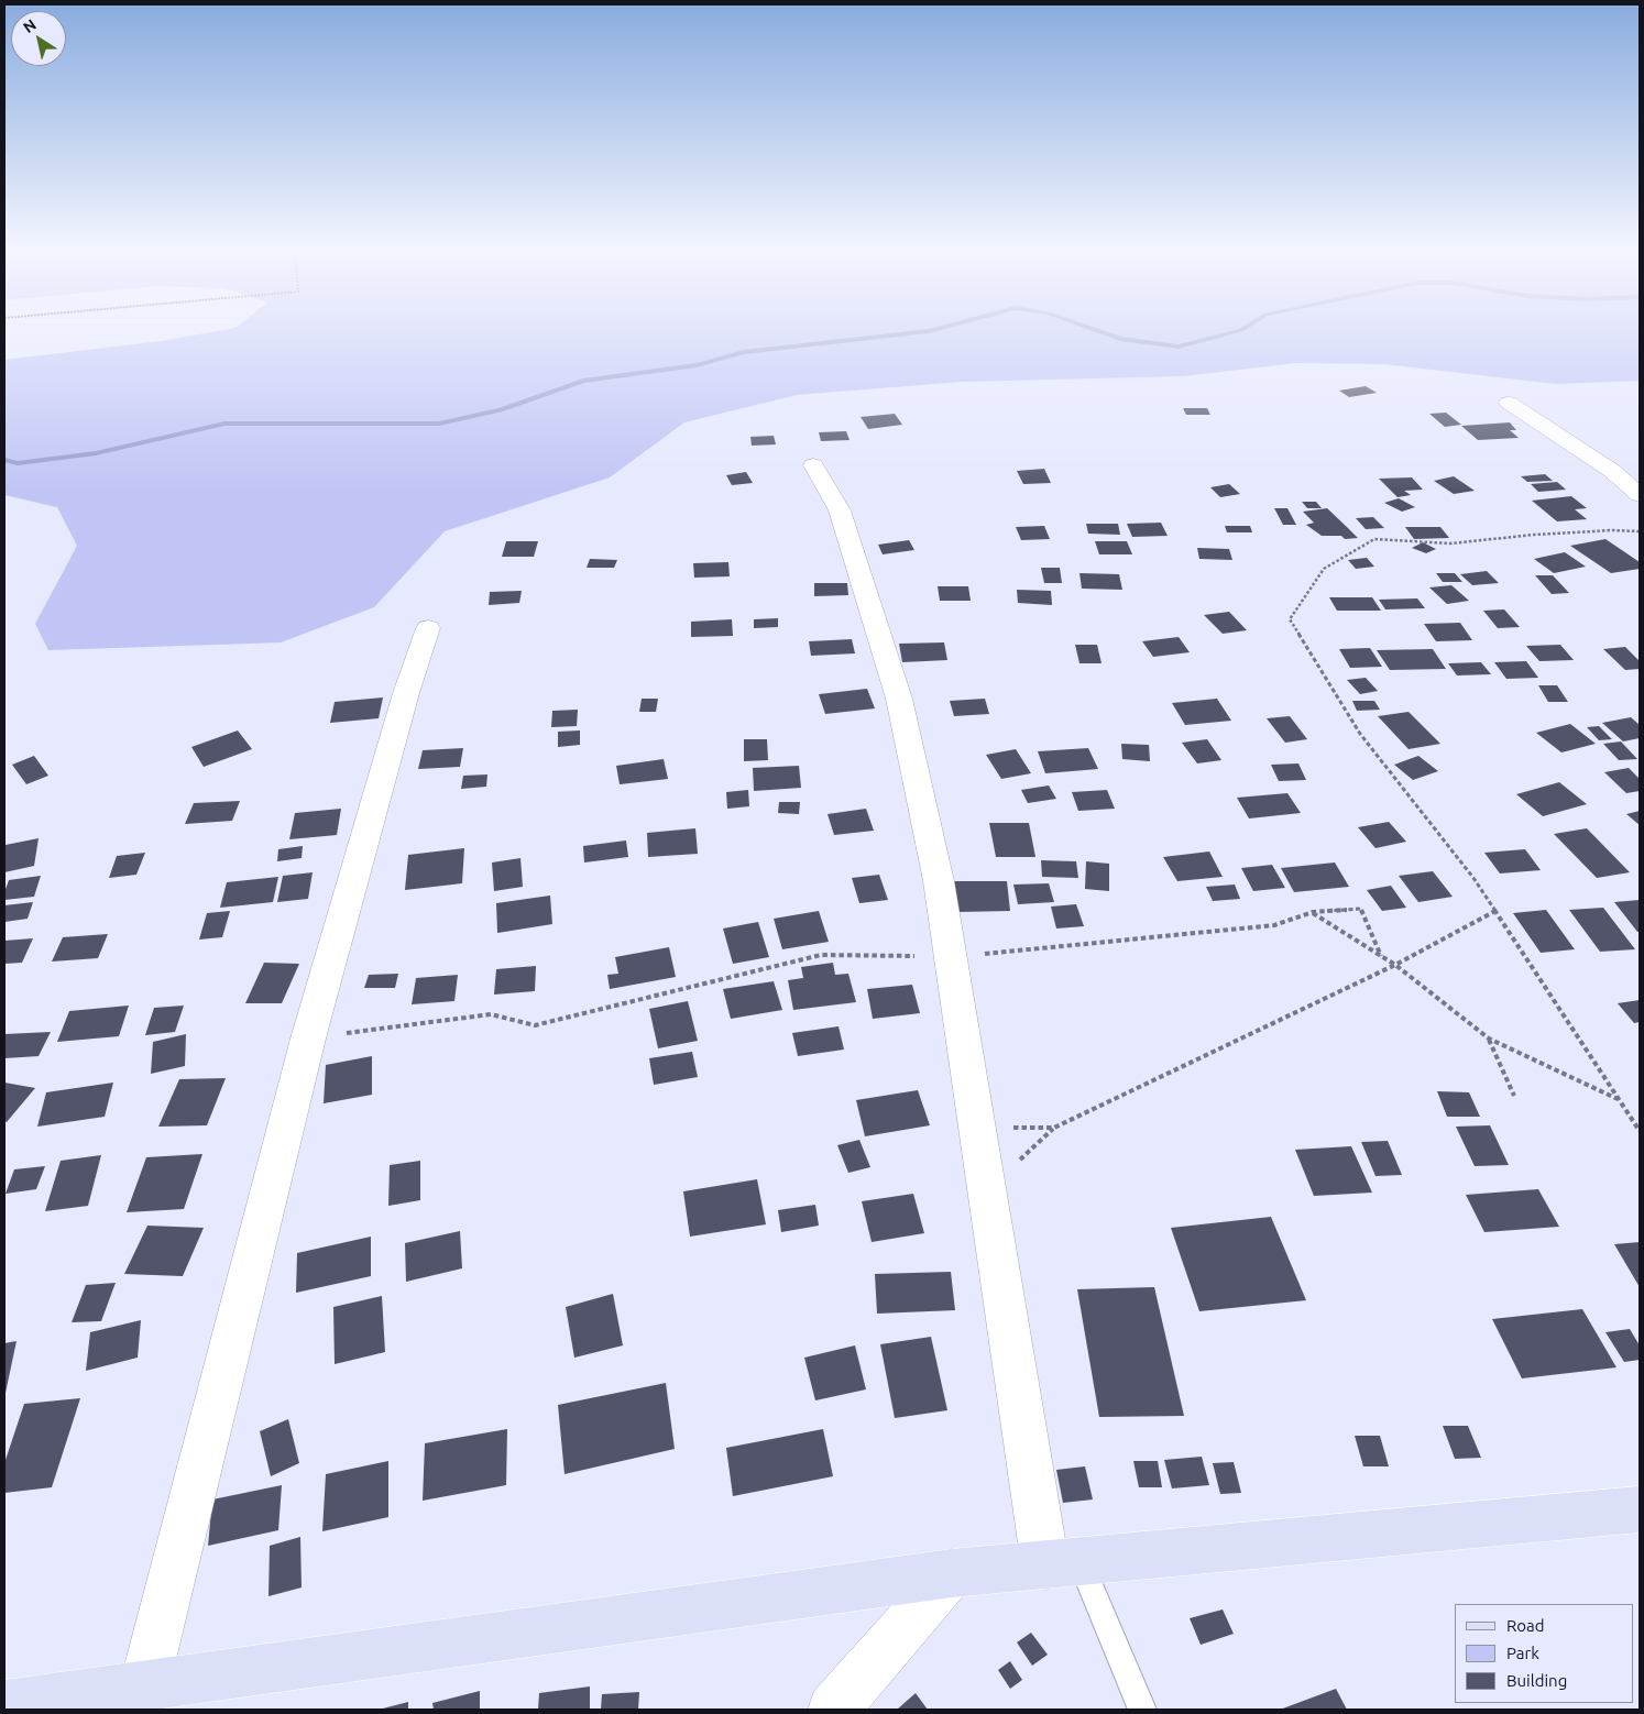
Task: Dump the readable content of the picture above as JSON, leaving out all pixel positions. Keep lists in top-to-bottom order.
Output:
{
  "legend": ["Road", "Park", "Building"],
  "north": "top left"
}
